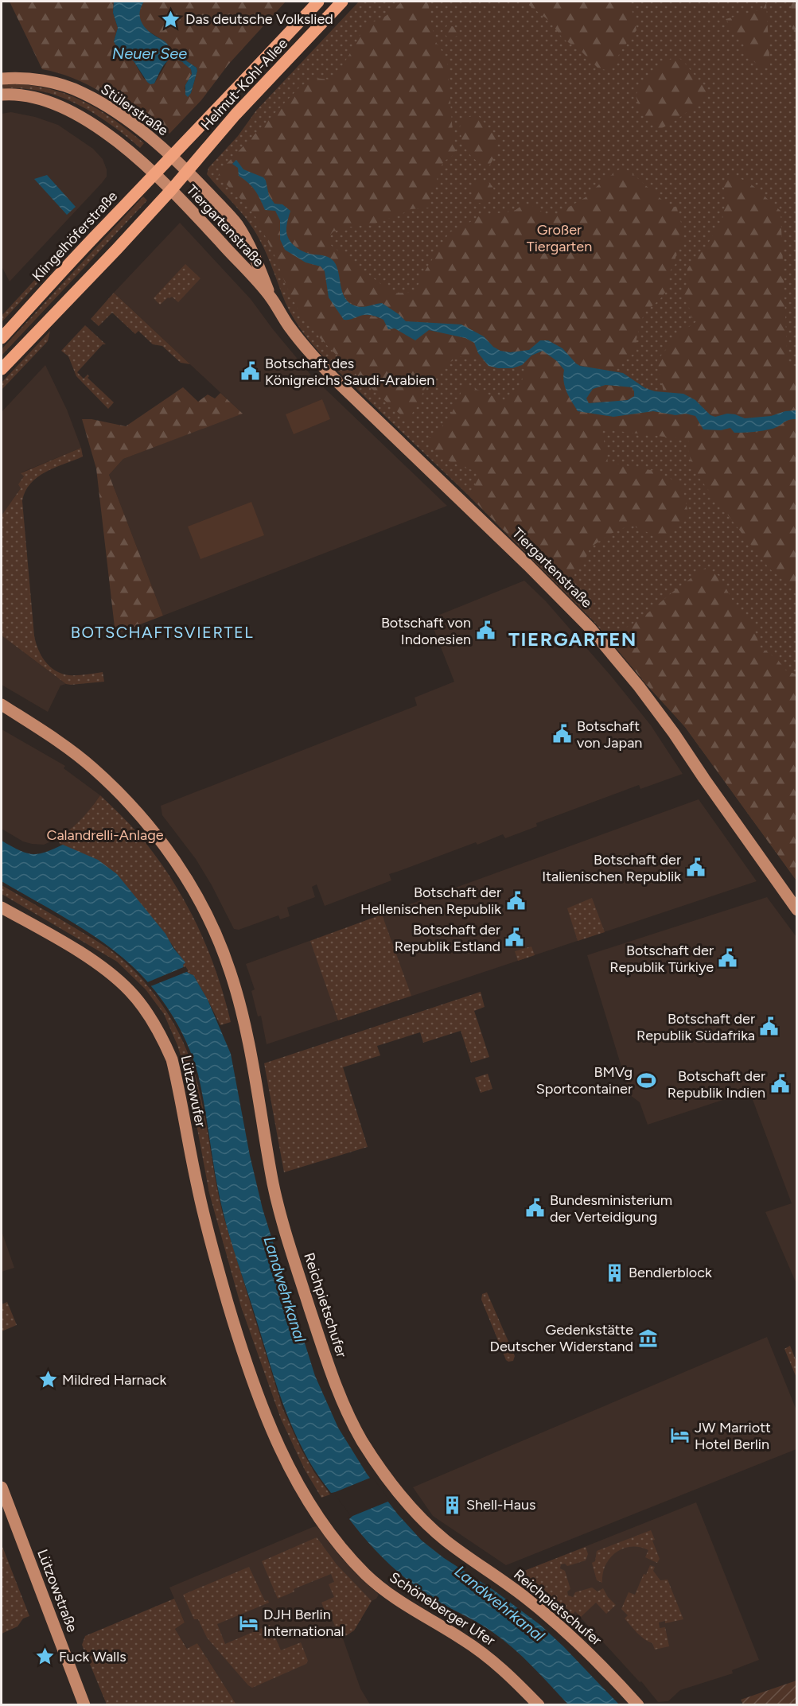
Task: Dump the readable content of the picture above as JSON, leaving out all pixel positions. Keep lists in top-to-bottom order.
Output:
{
  "streets": {
    "main road": [
      "Helmut-Kohl-Allee",
      "Stülerstraße",
      "Tiergartenstraße",
      "Klingelhöferstraße",
      "Lützowufer",
      "Reichpietschufer",
      "Lützowstraße",
      "Schöneberger Ufer"
    ]
  },
  "crossings": [
    ["Helmut-Kohl-Allee", "Stülerstraße"],
    ["Helmut-Kohl-Allee", "Tiergartenstraße"],
    ["Helmut-Kohl-Allee", "Klingelhöferstraße"],
    ["Stülerstraße", "Tiergartenstraße"],
    ["Stülerstraße", "Klingelhöferstraße"],
    ["Tiergartenstraße", "Klingelhöferstraße"],
    ["Lützowufer", "Schöneberger Ufer"]
  ],
  "districts": ["BOTSCHAFTSVIERTEL", "TIERGARTEN"],
  "water": ["Neuer See", "Landwehrkanal"],
  "parks": ["Großer Tiergarten", "Calandrelli-Anlage"],
  "places": {
    "place": ["Das deutsche Volkslied", "Mildred Harnack", "Fuck Walls"],
    "public building": [
      "Botschaft des Königreichs Saudi-Arabien",
      "Botschaft von Indonesien",
      "Botschaft von Japan",
      "Botschaft der Italienischen Republik",
      "Botschaft der Hellenischen Republik",
      "Botschaft der Republik Estland",
      "Botschaft der Republik Türkiye",
      "Botschaft der Republik Südafrika",
      "Botschaft der Republik Indien",
      "Bundesministerium der Verteidigung"
    ],
    "sports": ["BMVg Sportcontainer"],
    "building": ["Bendlerblock", "Shell-Haus"],
    "museum": ["Gedenkstätte Deutscher Widerstand"],
    "hotel": ["JW Marriott Hotel Berlin", "DJH Berlin International"]
  }
}
